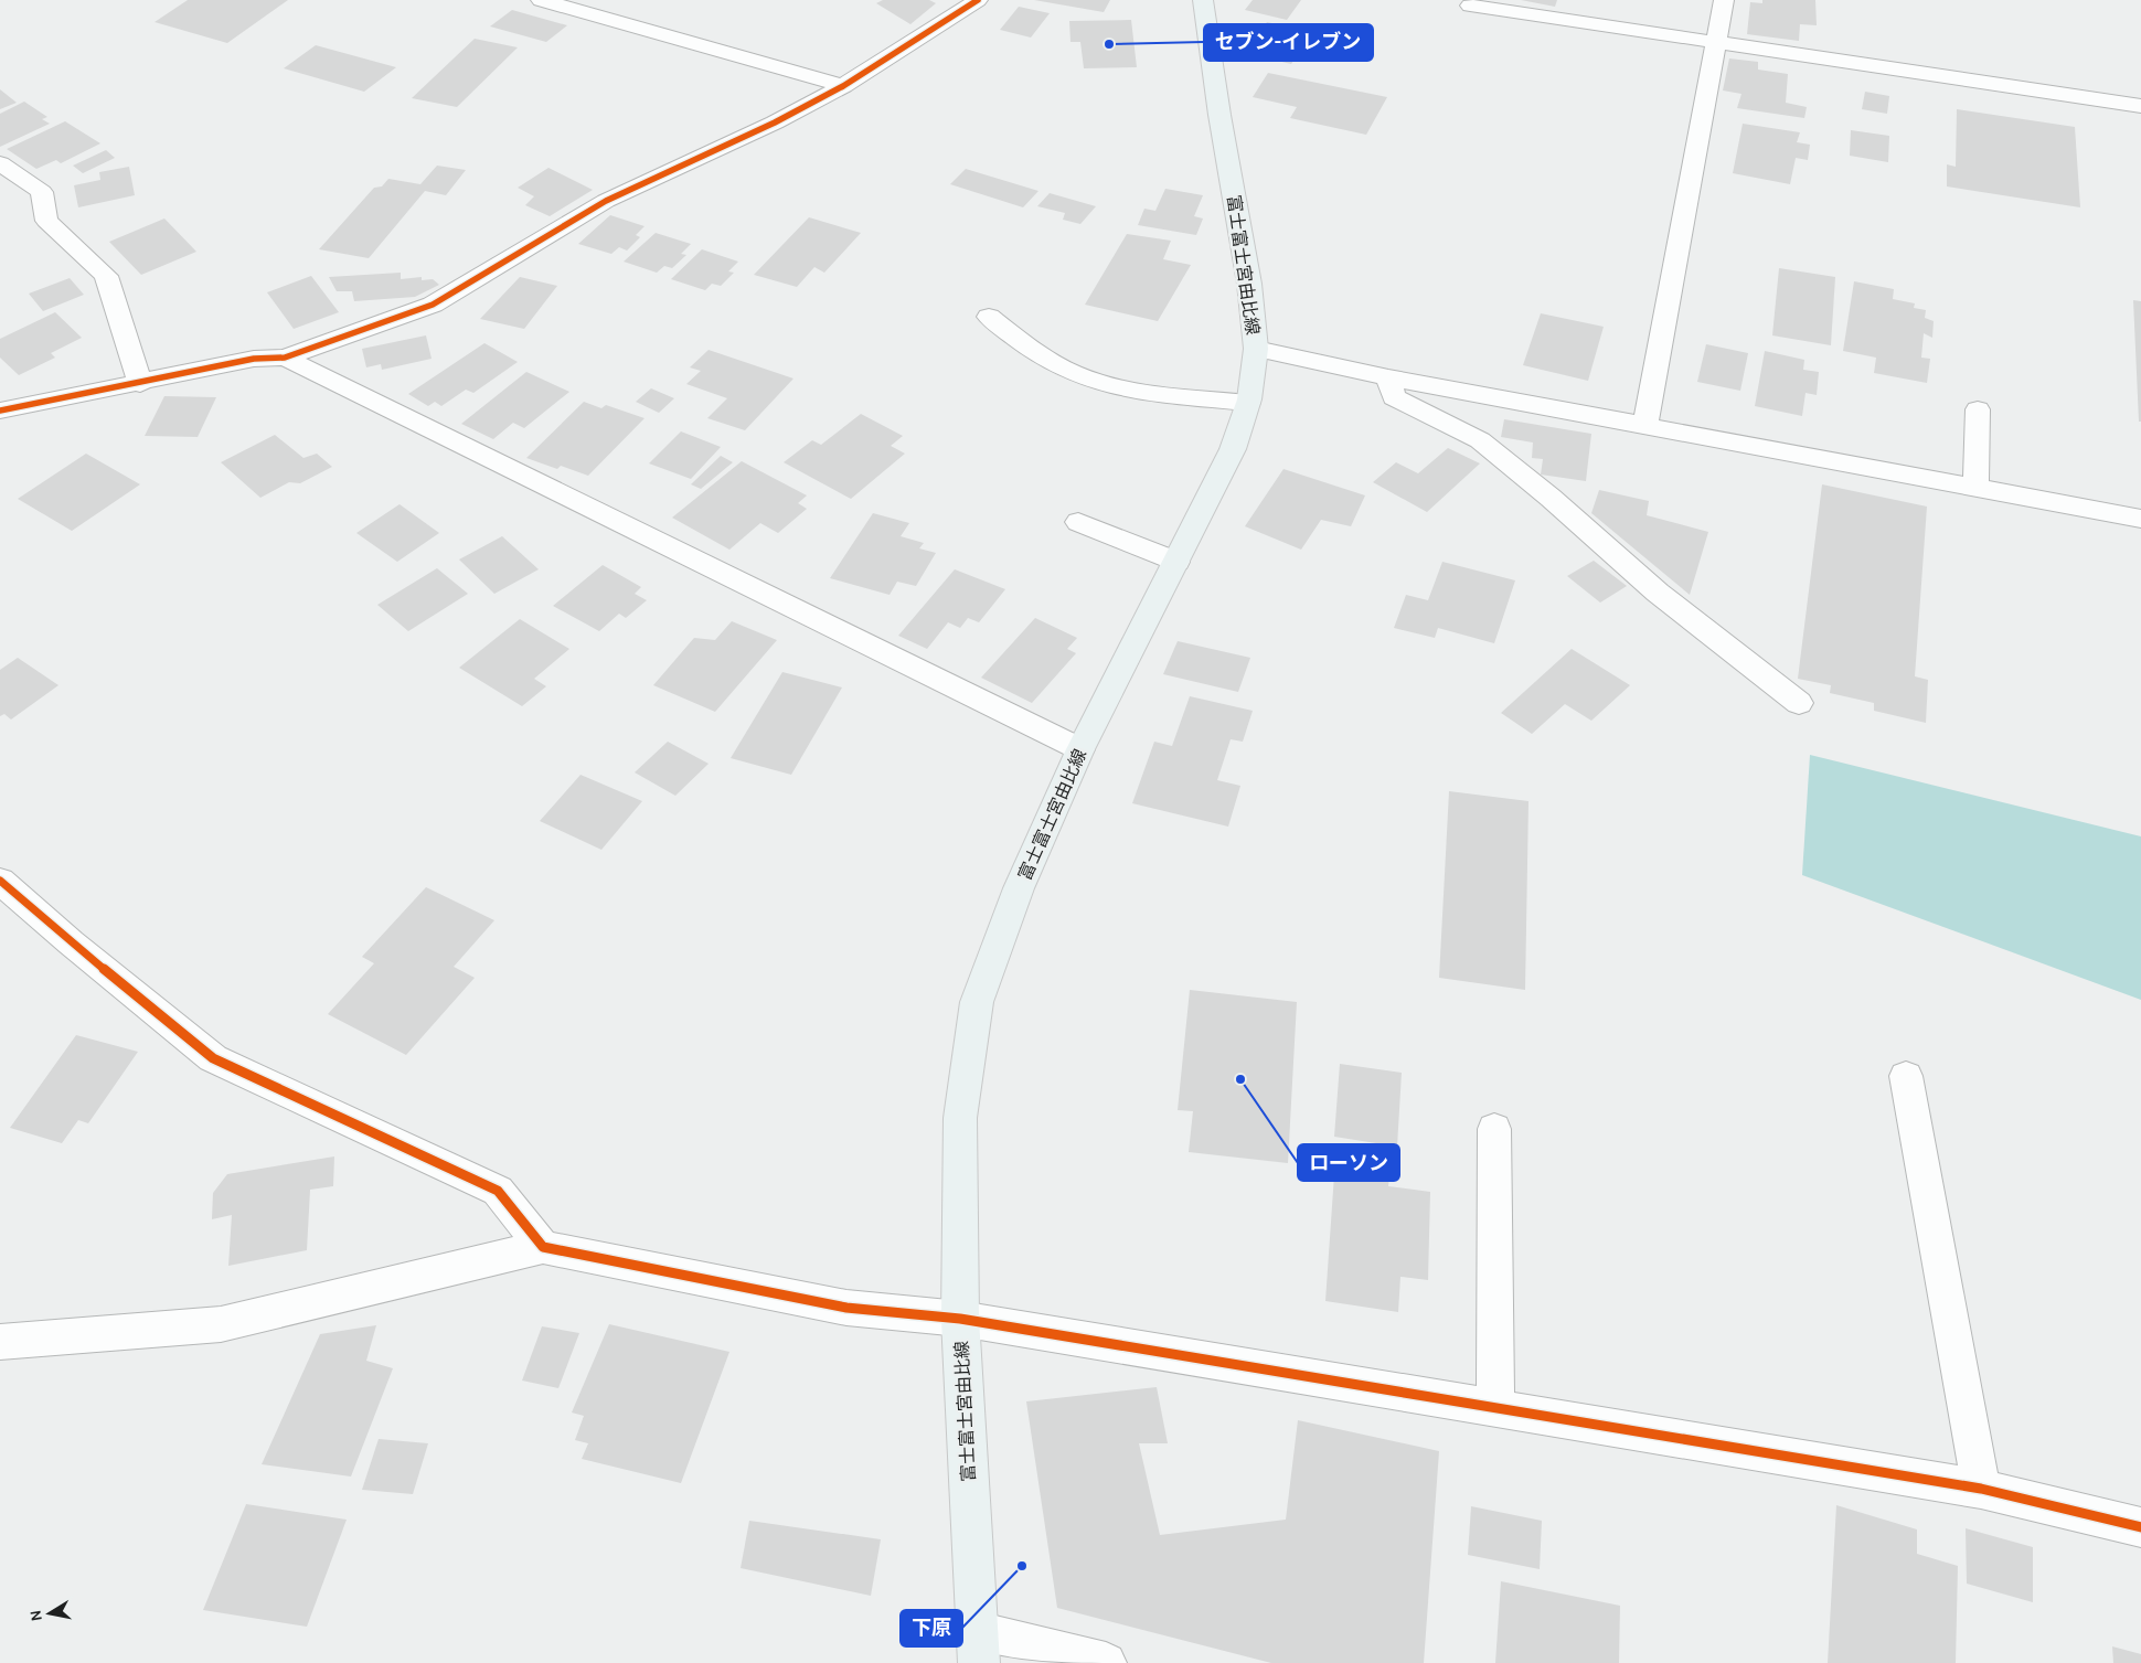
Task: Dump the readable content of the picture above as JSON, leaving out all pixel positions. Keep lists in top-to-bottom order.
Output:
{
  "streets": {
    "main road": ["富士富士宮由比線"]
  },
  "places": ["セブン-イレブン", "ローソン", "下原"],
  "north": "left"
}
